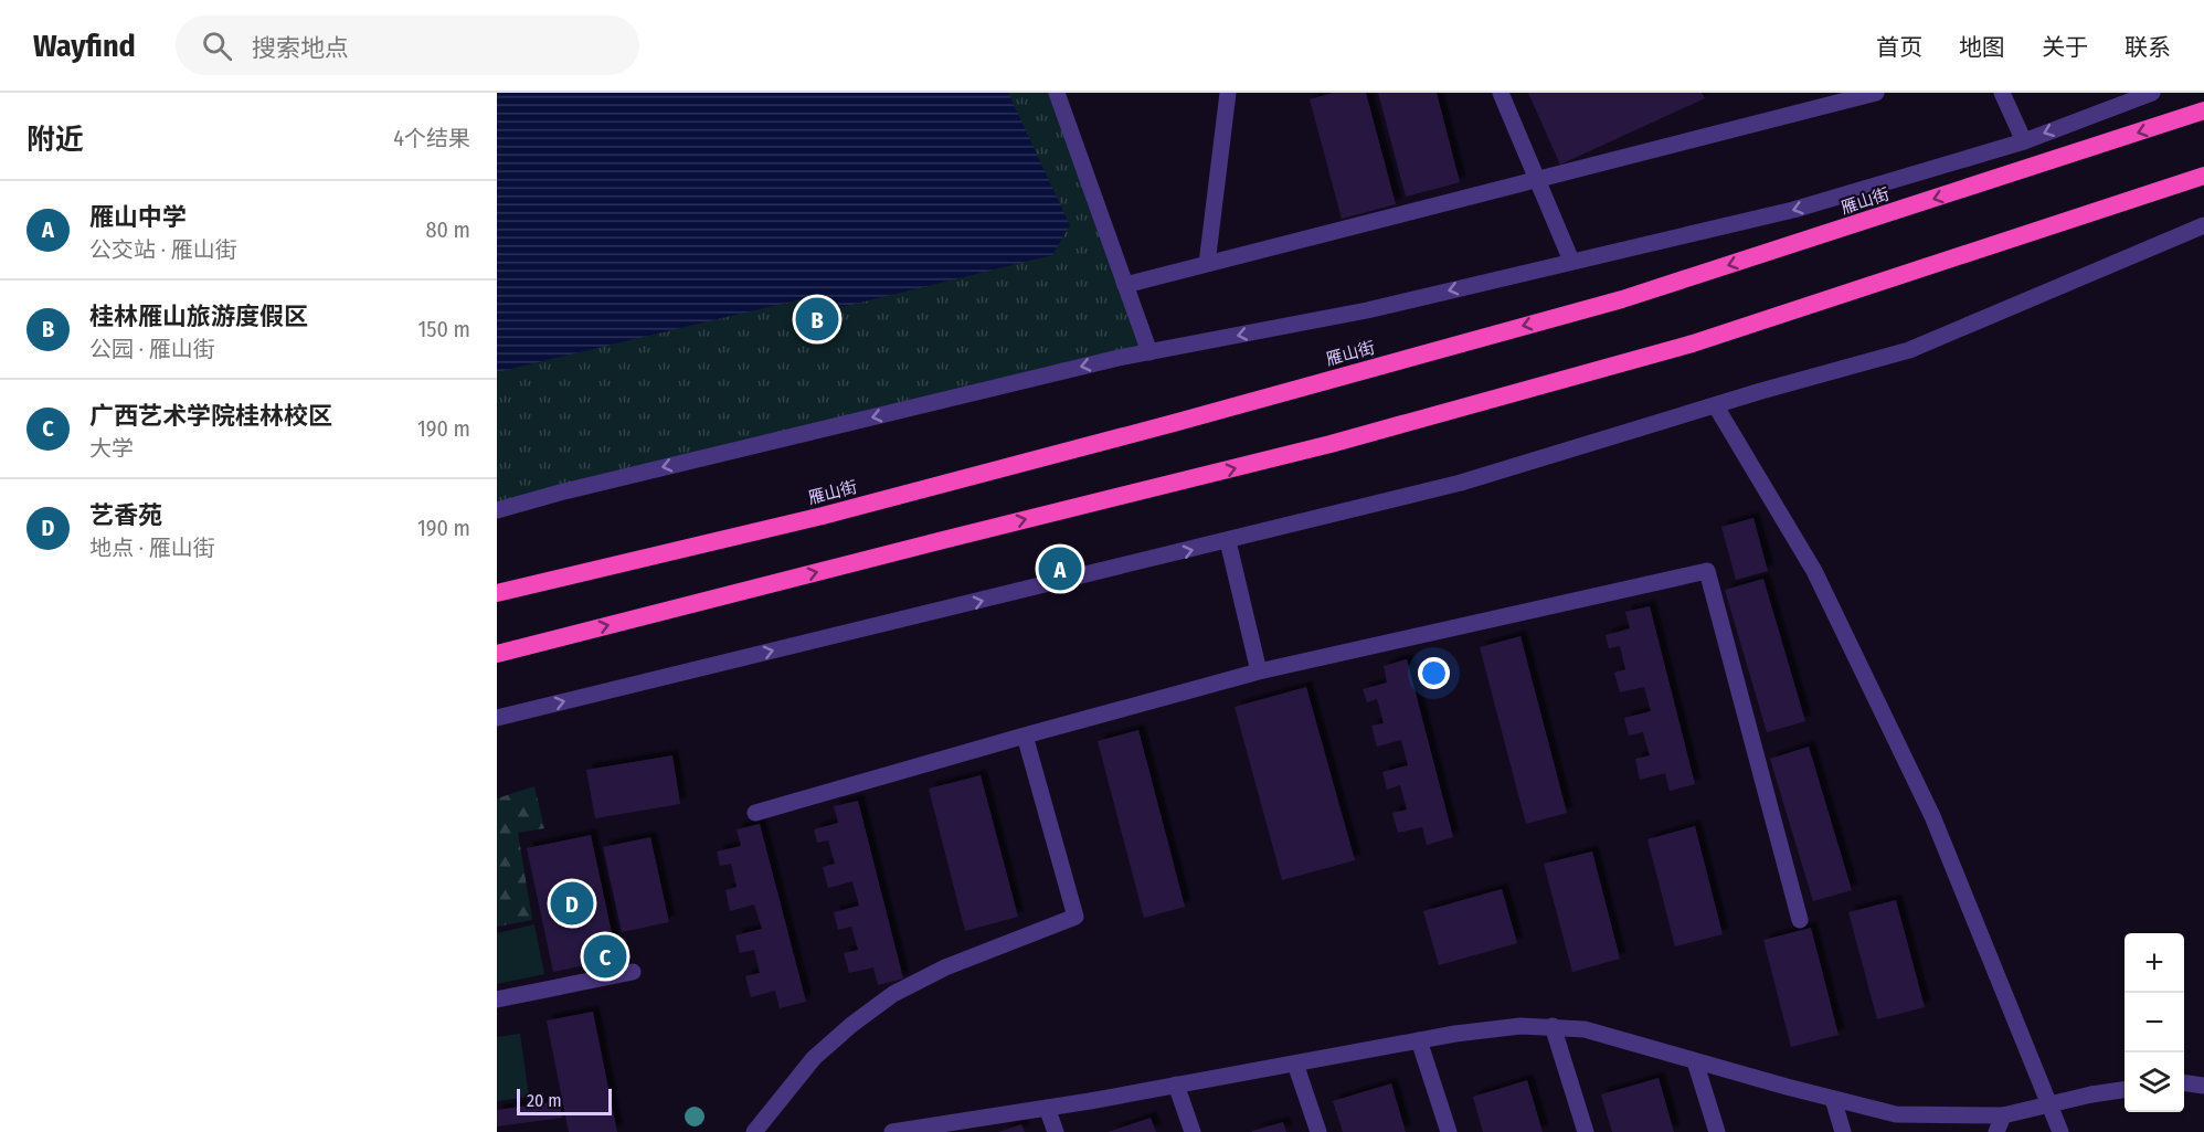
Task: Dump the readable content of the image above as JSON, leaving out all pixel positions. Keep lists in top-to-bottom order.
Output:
{
  "streets": {
    "highway": ["雁山街"]
  },
  "scale_bar": "20 m",
  "page": {
    "header": "Wayfind",
    "search": "搜索地点",
    "nav": [
      "首页",
      "地图",
      "关于",
      "联系"
    ],
    "heading": ["附近", "4个结果"],
    "list": [
      {
        "mark": "A",
        "name": "雁山中学",
        "note": "公交站 · 雁山街",
        "value": "80 m"
      },
      {
        "mark": "B",
        "name": "桂林雁山旅游度假区",
        "note": "公园 · 雁山街",
        "value": "150 m"
      },
      {
        "mark": "C",
        "name": "广西艺术学院桂林校区",
        "note": "大学",
        "value": "190 m"
      },
      {
        "mark": "D",
        "name": "艺香苑",
        "note": "地点 · 雁山街",
        "value": "190 m"
      }
    ],
    "pins": [
      "B",
      "A",
      "D",
      "C"
    ],
    "map_buttons": ["+", "−"],
    "scale": "20 m"
  }
}
